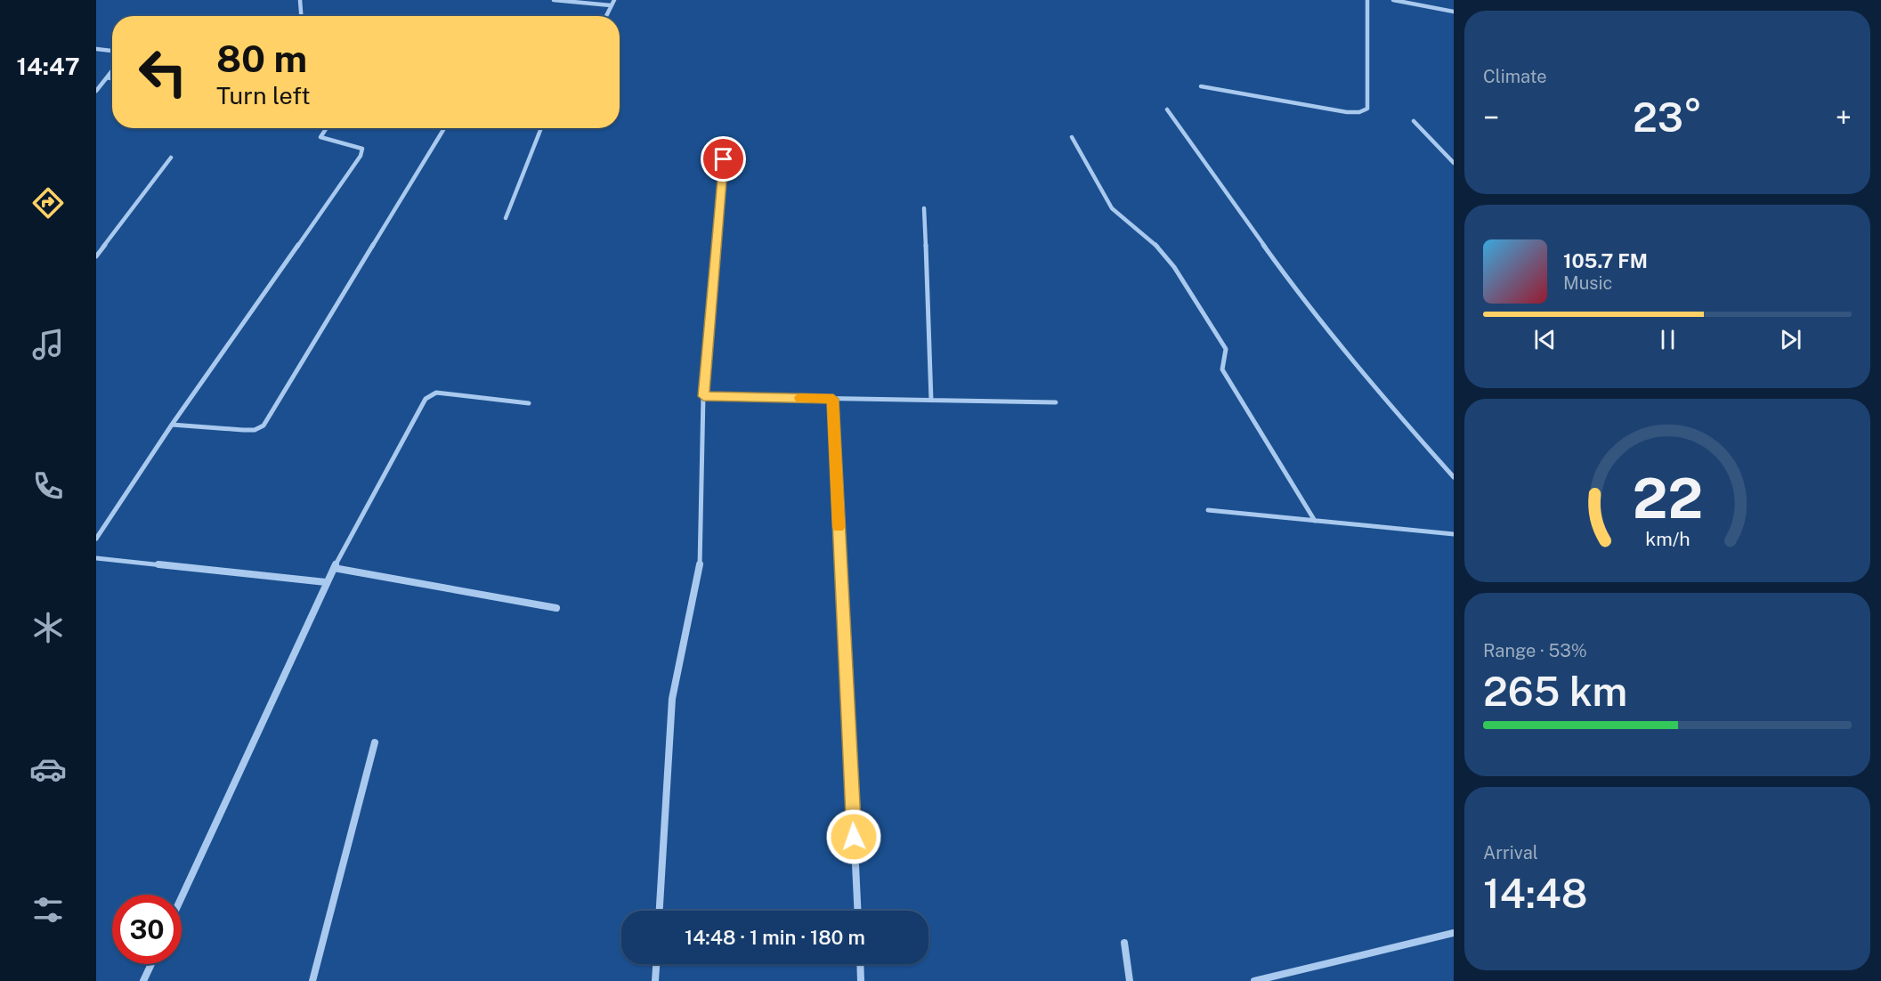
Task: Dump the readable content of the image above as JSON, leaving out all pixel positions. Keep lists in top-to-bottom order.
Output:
{
  "page": {
    "tabs": "14:47",
    "tile": [
      "Climate",
      ["Range · 53%", "265 km"],
      ["Arrival", "14:48"]
    ],
    "turn": ["80 m", "Turn left"],
    "heat": ["−", "23°", "+"],
    "song": ["105.7 FM", "Music"],
    "limit": "30",
    "trip": "14:48 · 1 min · 180 m",
    "gauge": ["22", "km/h"]
  }
}
